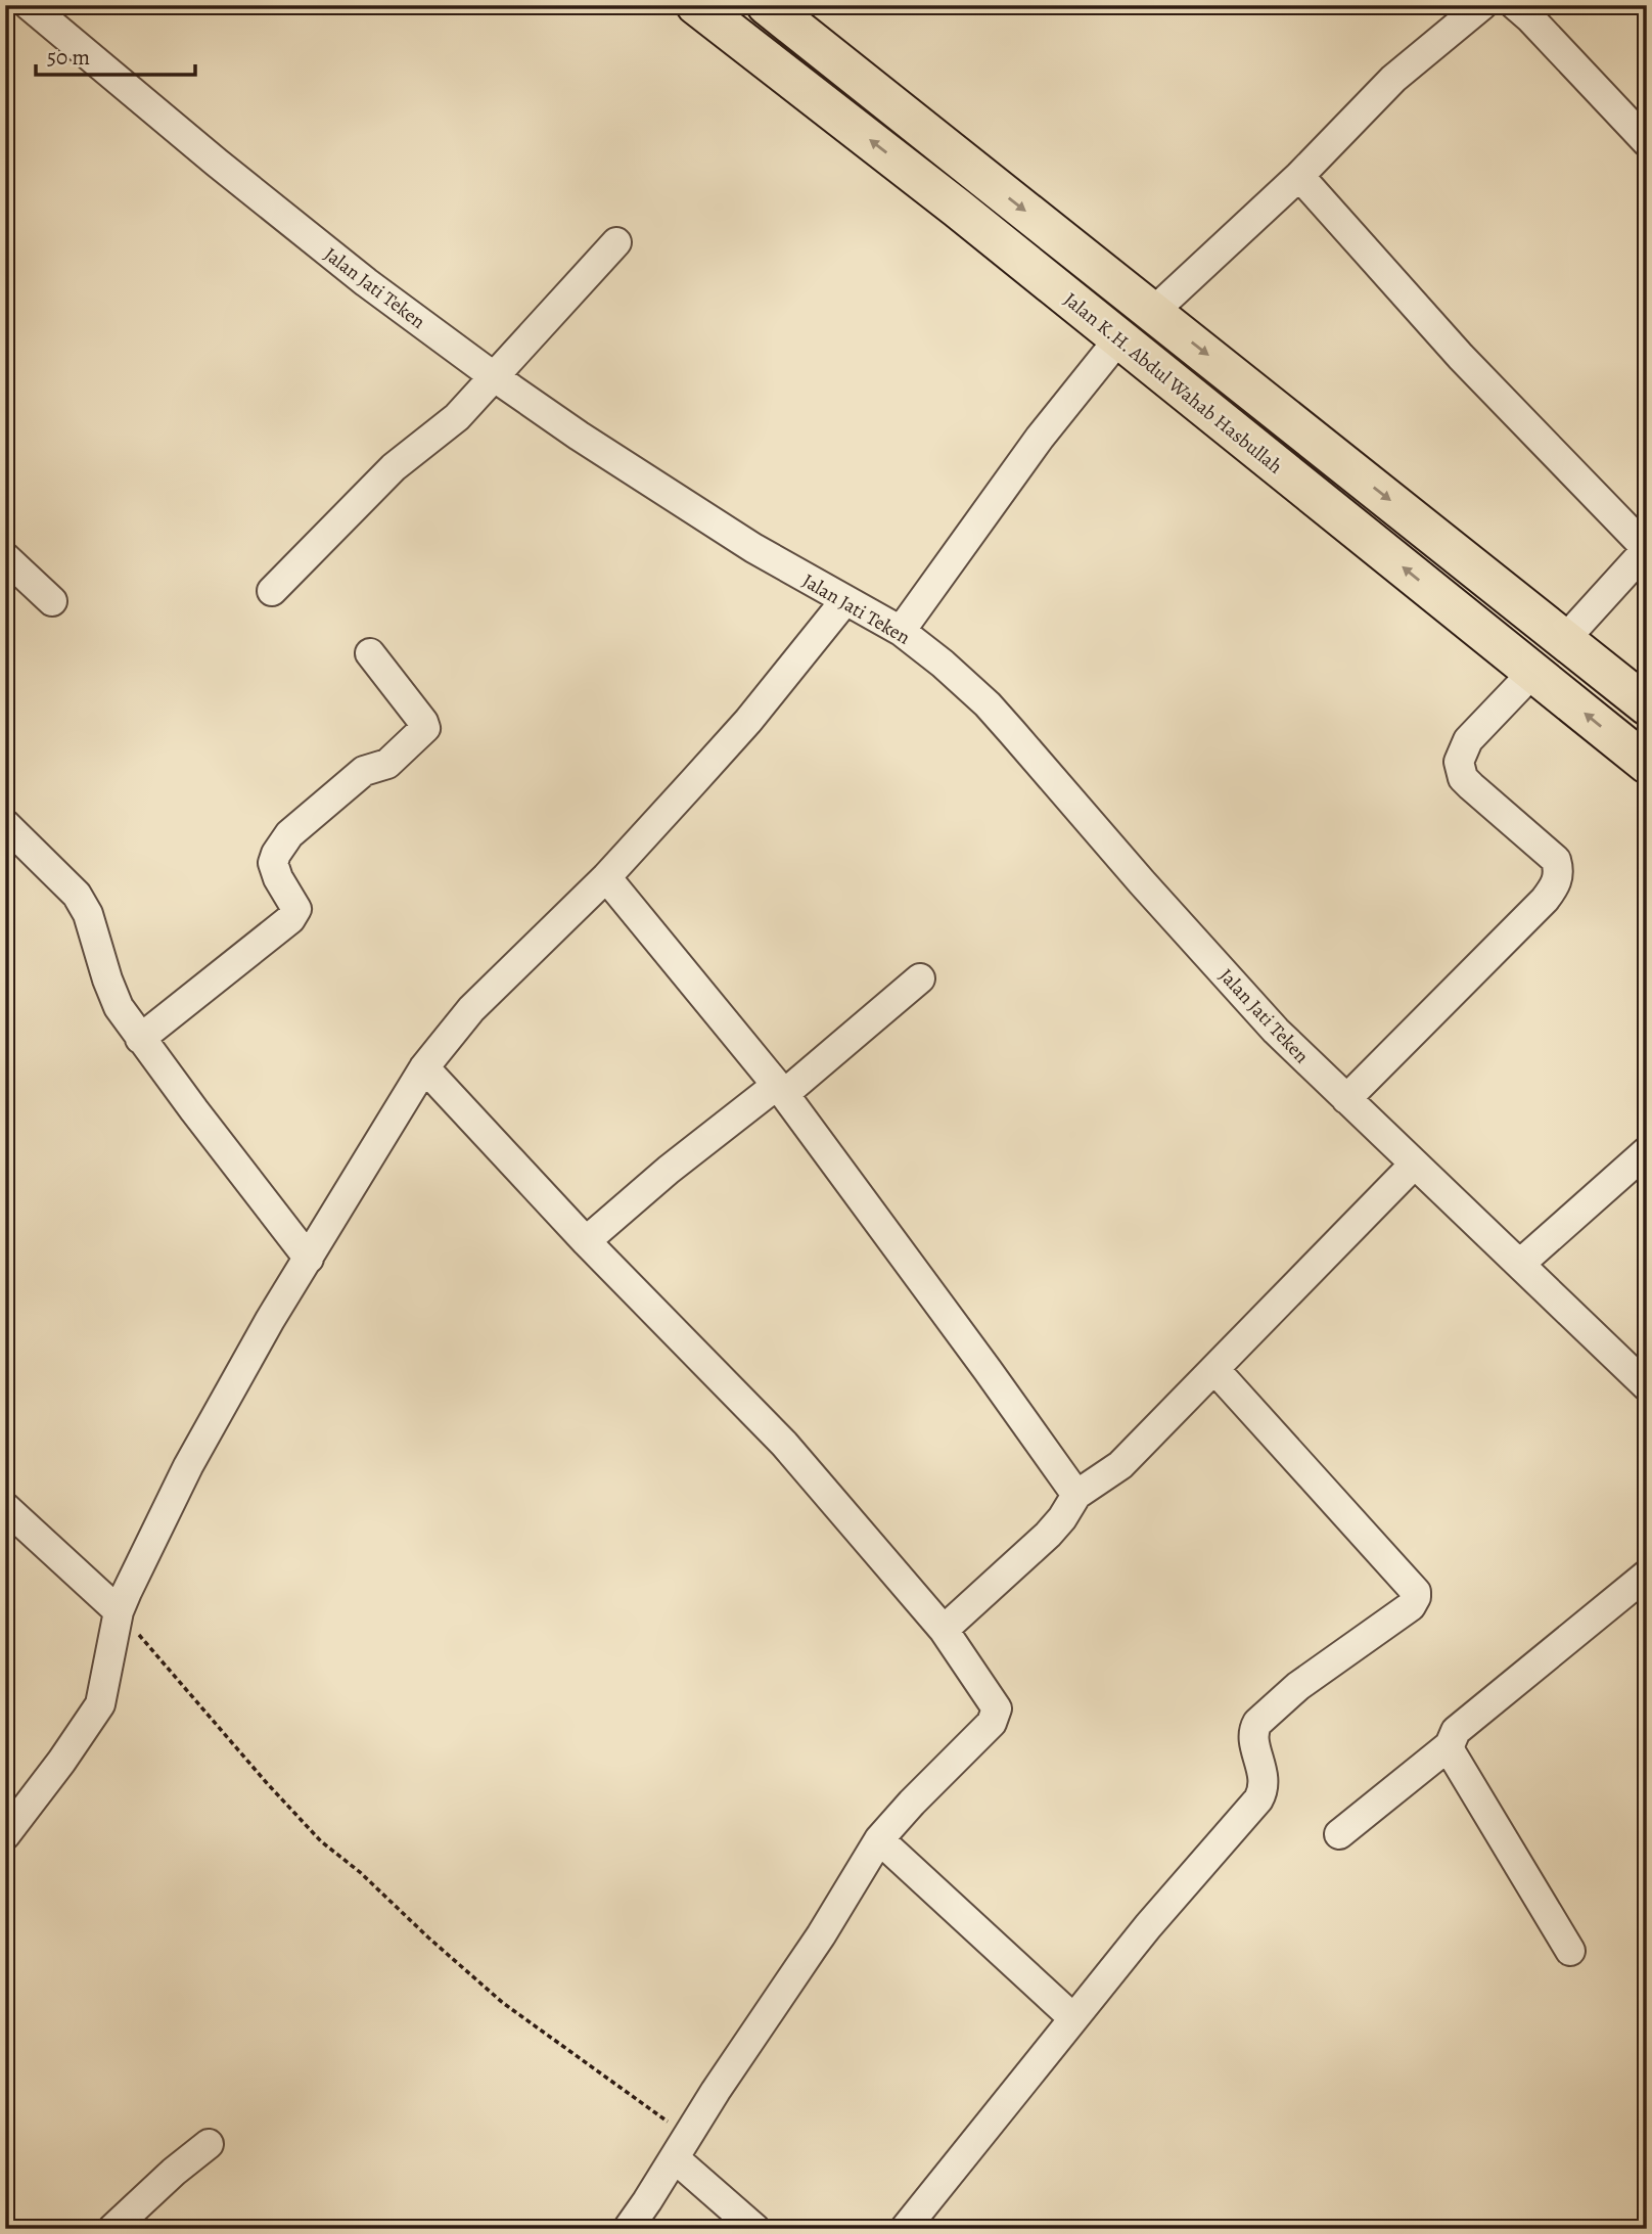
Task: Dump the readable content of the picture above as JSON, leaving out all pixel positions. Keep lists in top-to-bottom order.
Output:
{
  "streets": {
    "highway": ["Jalan K.H. Abdul Wahab Hasbullah"],
    "street": ["Jalan Jati Teken"]
  },
  "scale_bar": "50 m"
}
